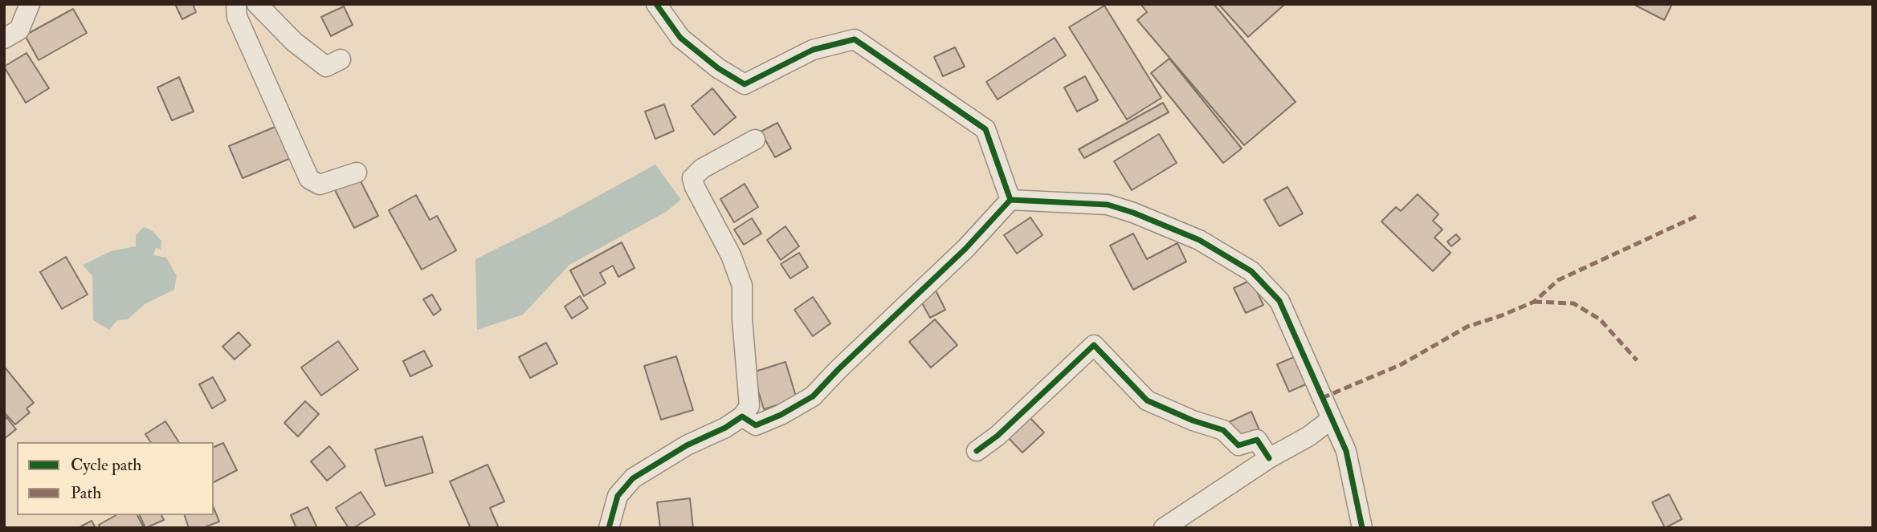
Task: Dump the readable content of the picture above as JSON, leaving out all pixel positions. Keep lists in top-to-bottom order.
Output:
{
  "legend": ["Cycle path", "Path"]
}
